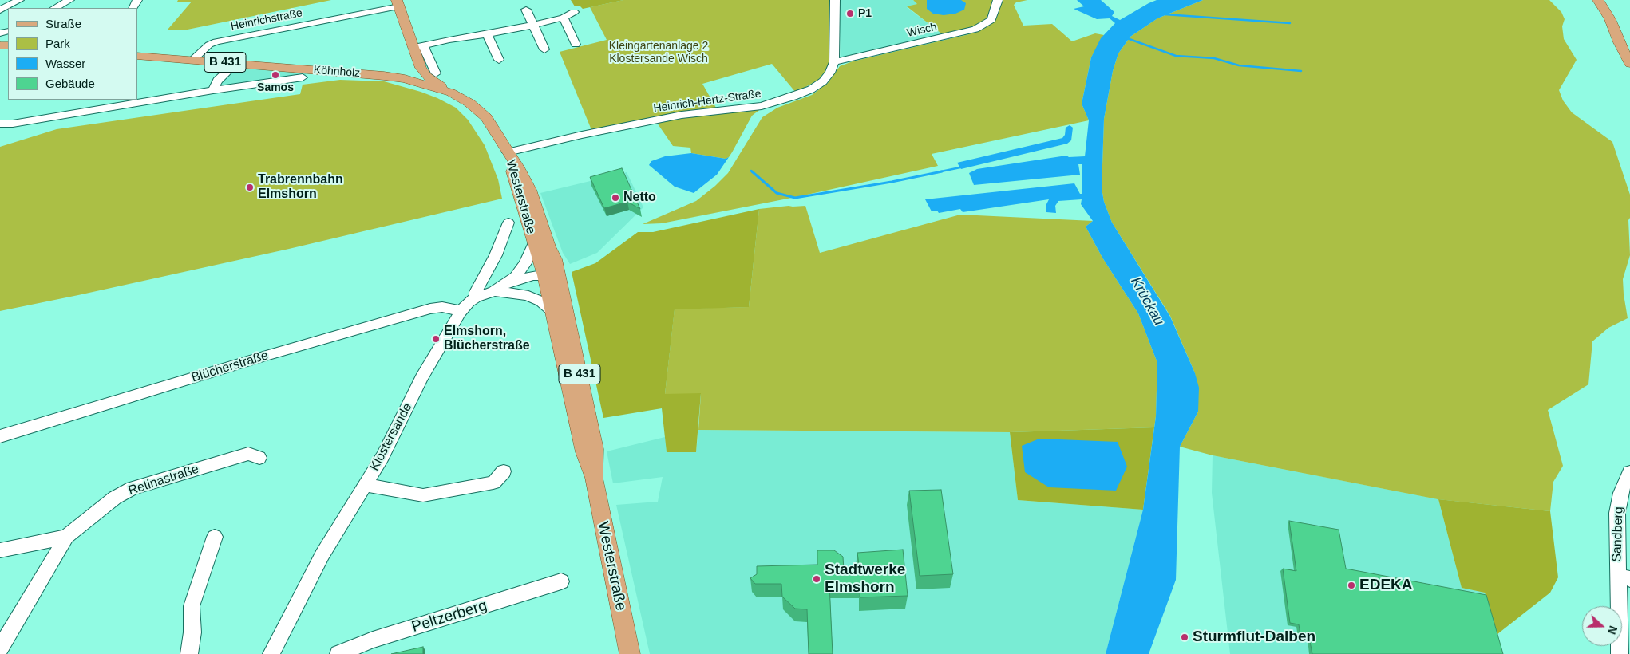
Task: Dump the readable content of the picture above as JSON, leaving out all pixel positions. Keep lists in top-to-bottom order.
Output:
{
  "streets": {
    "main road": ["B 431", "Köhnholz", "Westerstraße"],
    "street": [
      "Heinrichstraße",
      "Wisch",
      "Heinrich-Hertz-Straße",
      "Blücherstraße",
      "Klostersande",
      "Retinastraße",
      "Sandberg",
      "Peltzerberg"
    ]
  },
  "crossings": [
    ["Heinrichstraße", "Köhnholz"],
    ["Wisch", "Heinrich-Hertz-Straße"],
    ["Köhnholz", "Heinrich-Hertz-Straße"],
    ["Köhnholz", "Westerstraße"],
    ["Heinrich-Hertz-Straße", "Westerstraße"],
    ["Blücherstraße", "Klostersande"]
  ],
  "water": ["Krückau"],
  "parks": ["Kleingartenanlage 2 Klostersande Wisch"],
  "places": [
    "P1",
    "Samos",
    "Trabrennbahn Elmshorn",
    "Netto",
    "Elmshorn, Blücherstraße",
    "Stadtwerke Elmshorn",
    "EDEKA",
    "Sturmflut-Dalben"
  ],
  "legend": [
    "Straße",
    "Park",
    "Wasser",
    "Gebäude"
  ],
  "north": "right"
}
